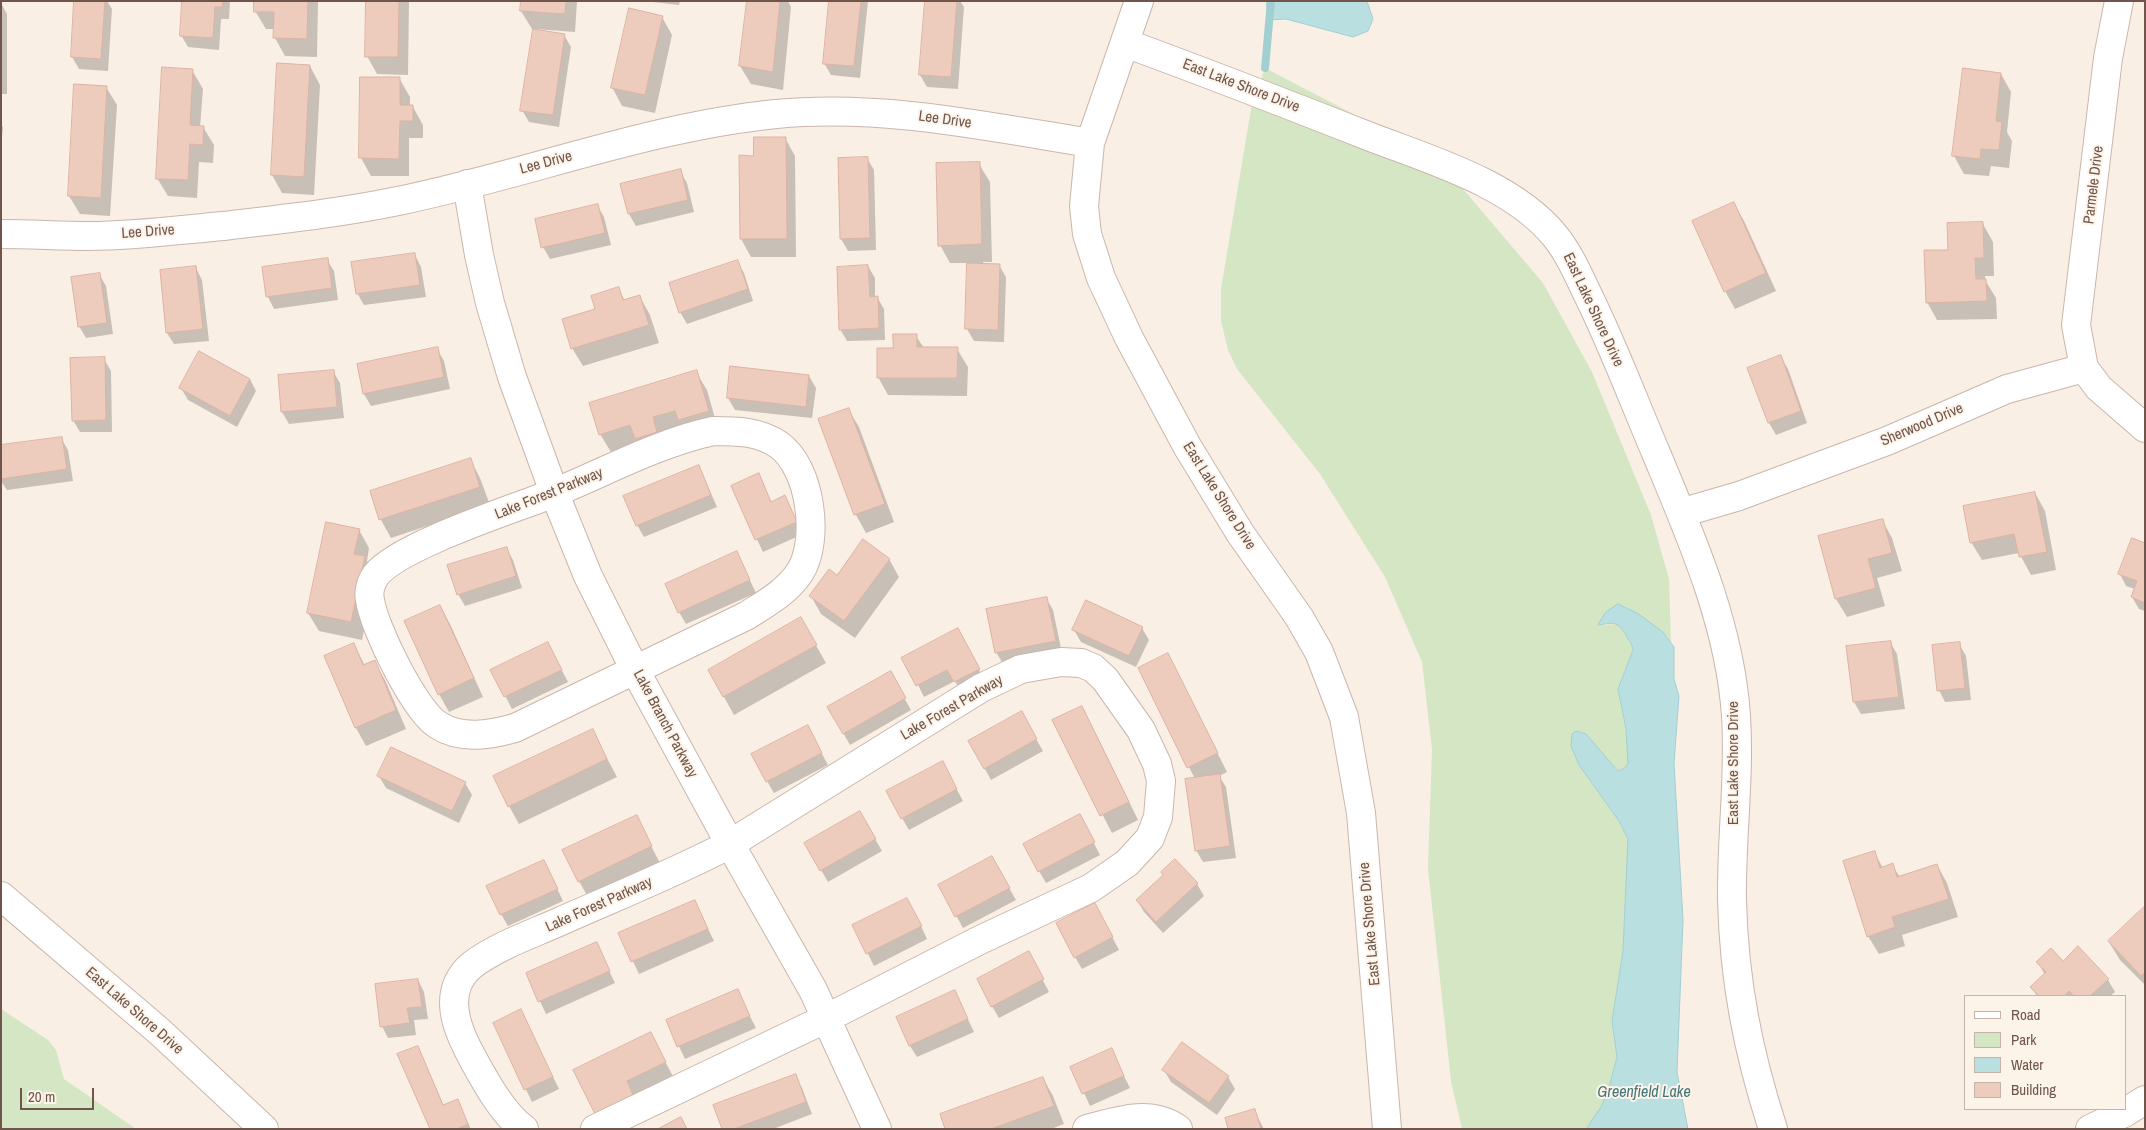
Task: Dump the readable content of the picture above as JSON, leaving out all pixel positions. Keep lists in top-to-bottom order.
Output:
{
  "streets": {
    "street": [
      "East Lake Shore Drive",
      "Lee Drive",
      "Parmele Drive",
      "Sherwood Drive",
      "Lake Forest Parkway",
      "Lake Branch Parkway"
    ]
  },
  "crossings": [
    ["East Lake Shore Drive", "Lee Drive"],
    ["East Lake Shore Drive", "Sherwood Drive"],
    ["Lee Drive", "Lake Branch Parkway"],
    ["Parmele Drive", "Sherwood Drive"],
    ["Lake Forest Parkway", "Lake Branch Parkway"]
  ],
  "water": ["Greenfield Lake"],
  "legend": [
    "Road",
    "Park",
    "Water",
    "Building"
  ],
  "scale_bar": "20 m"
}
